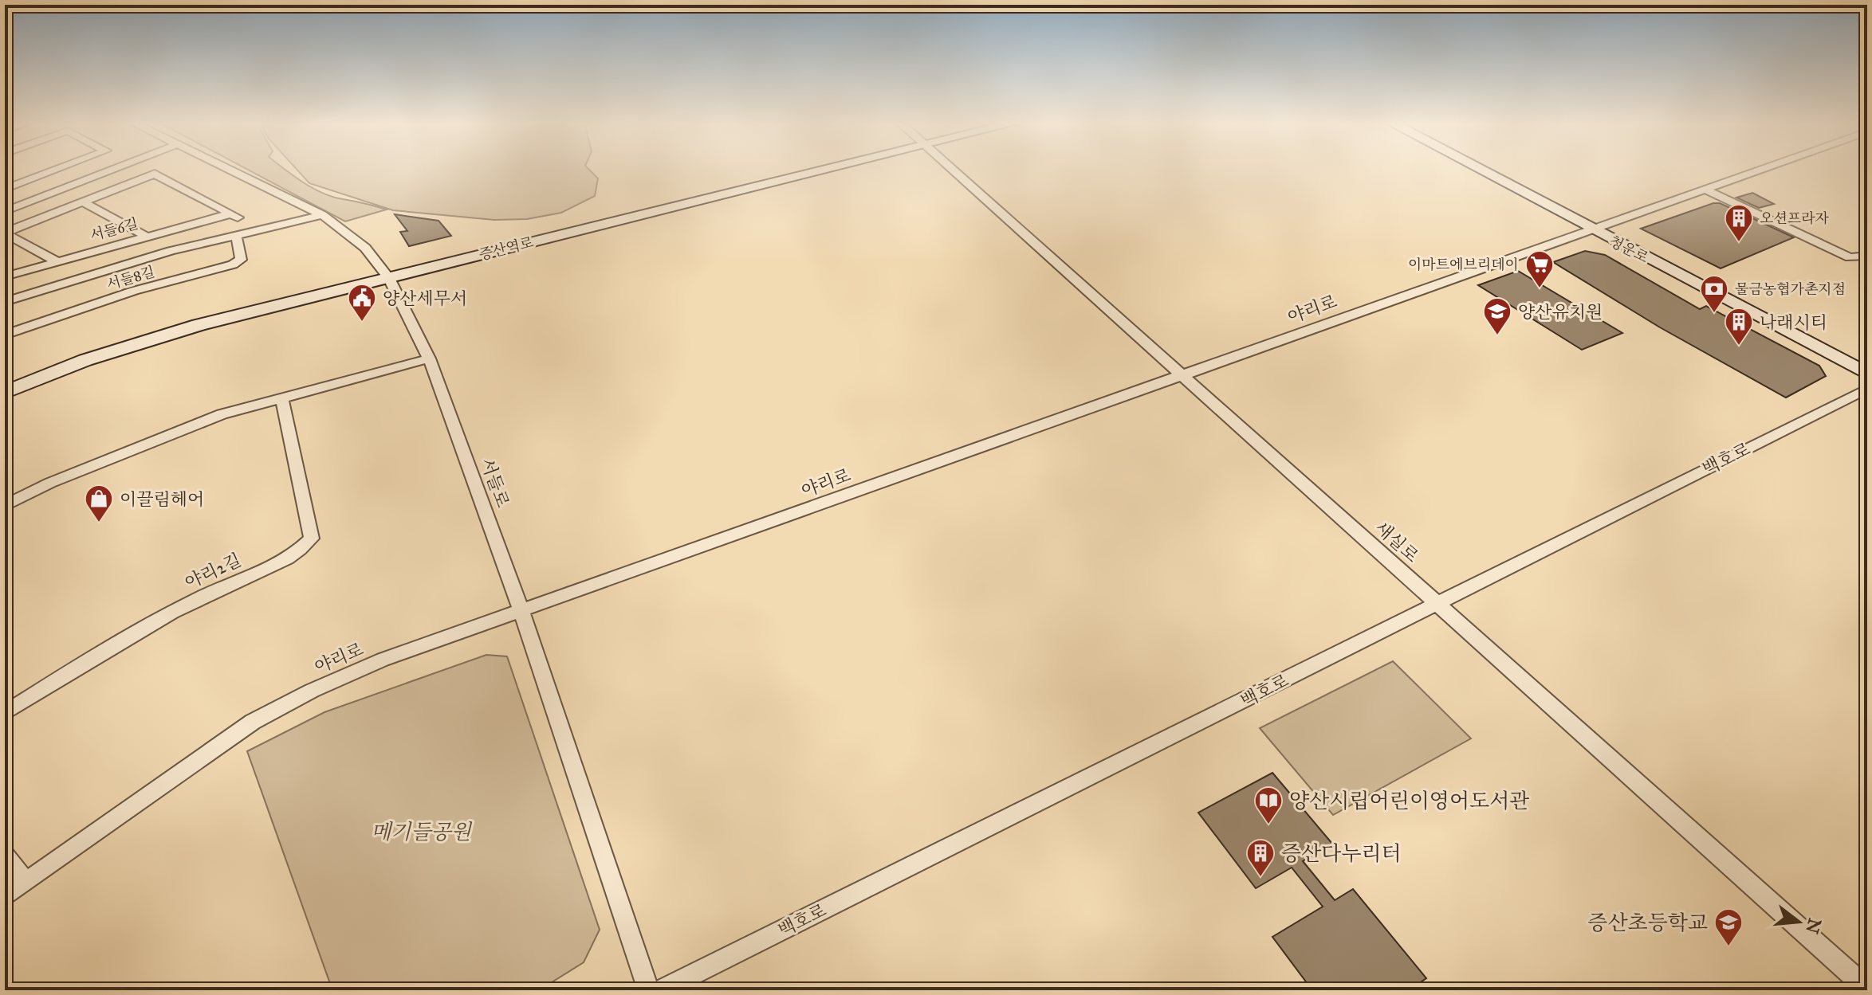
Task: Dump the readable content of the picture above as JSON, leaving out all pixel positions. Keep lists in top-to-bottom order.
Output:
{
  "streets": {
    "street": [
      "서들6길",
      "증산역로",
      "청운로",
      "서들8길",
      "야리로",
      "백호로",
      "서들로",
      "새실로",
      "야리2길"
    ]
  },
  "crossings": [
    ["증산역로", "서들로"],
    ["청운로", "야리로"],
    ["서들8길", "서들로"],
    ["야리로", "서들로"],
    ["야리로", "새실로"],
    ["백호로", "새실로"]
  ],
  "parks": ["메기들공원"],
  "places": {
    "building": ["오션프라자", "나래시티", "증산다누리터"],
    "supermarket": ["이마트에브리데이"],
    "bank": ["물금농협가촌지점"],
    "public building": ["양산세무서"],
    "school or university": ["양산유치원", "증산초등학교"],
    "shop": ["이끌림헤어"],
    "library": ["양산시립어린이영어도서관"]
  },
  "north": "right"
}
